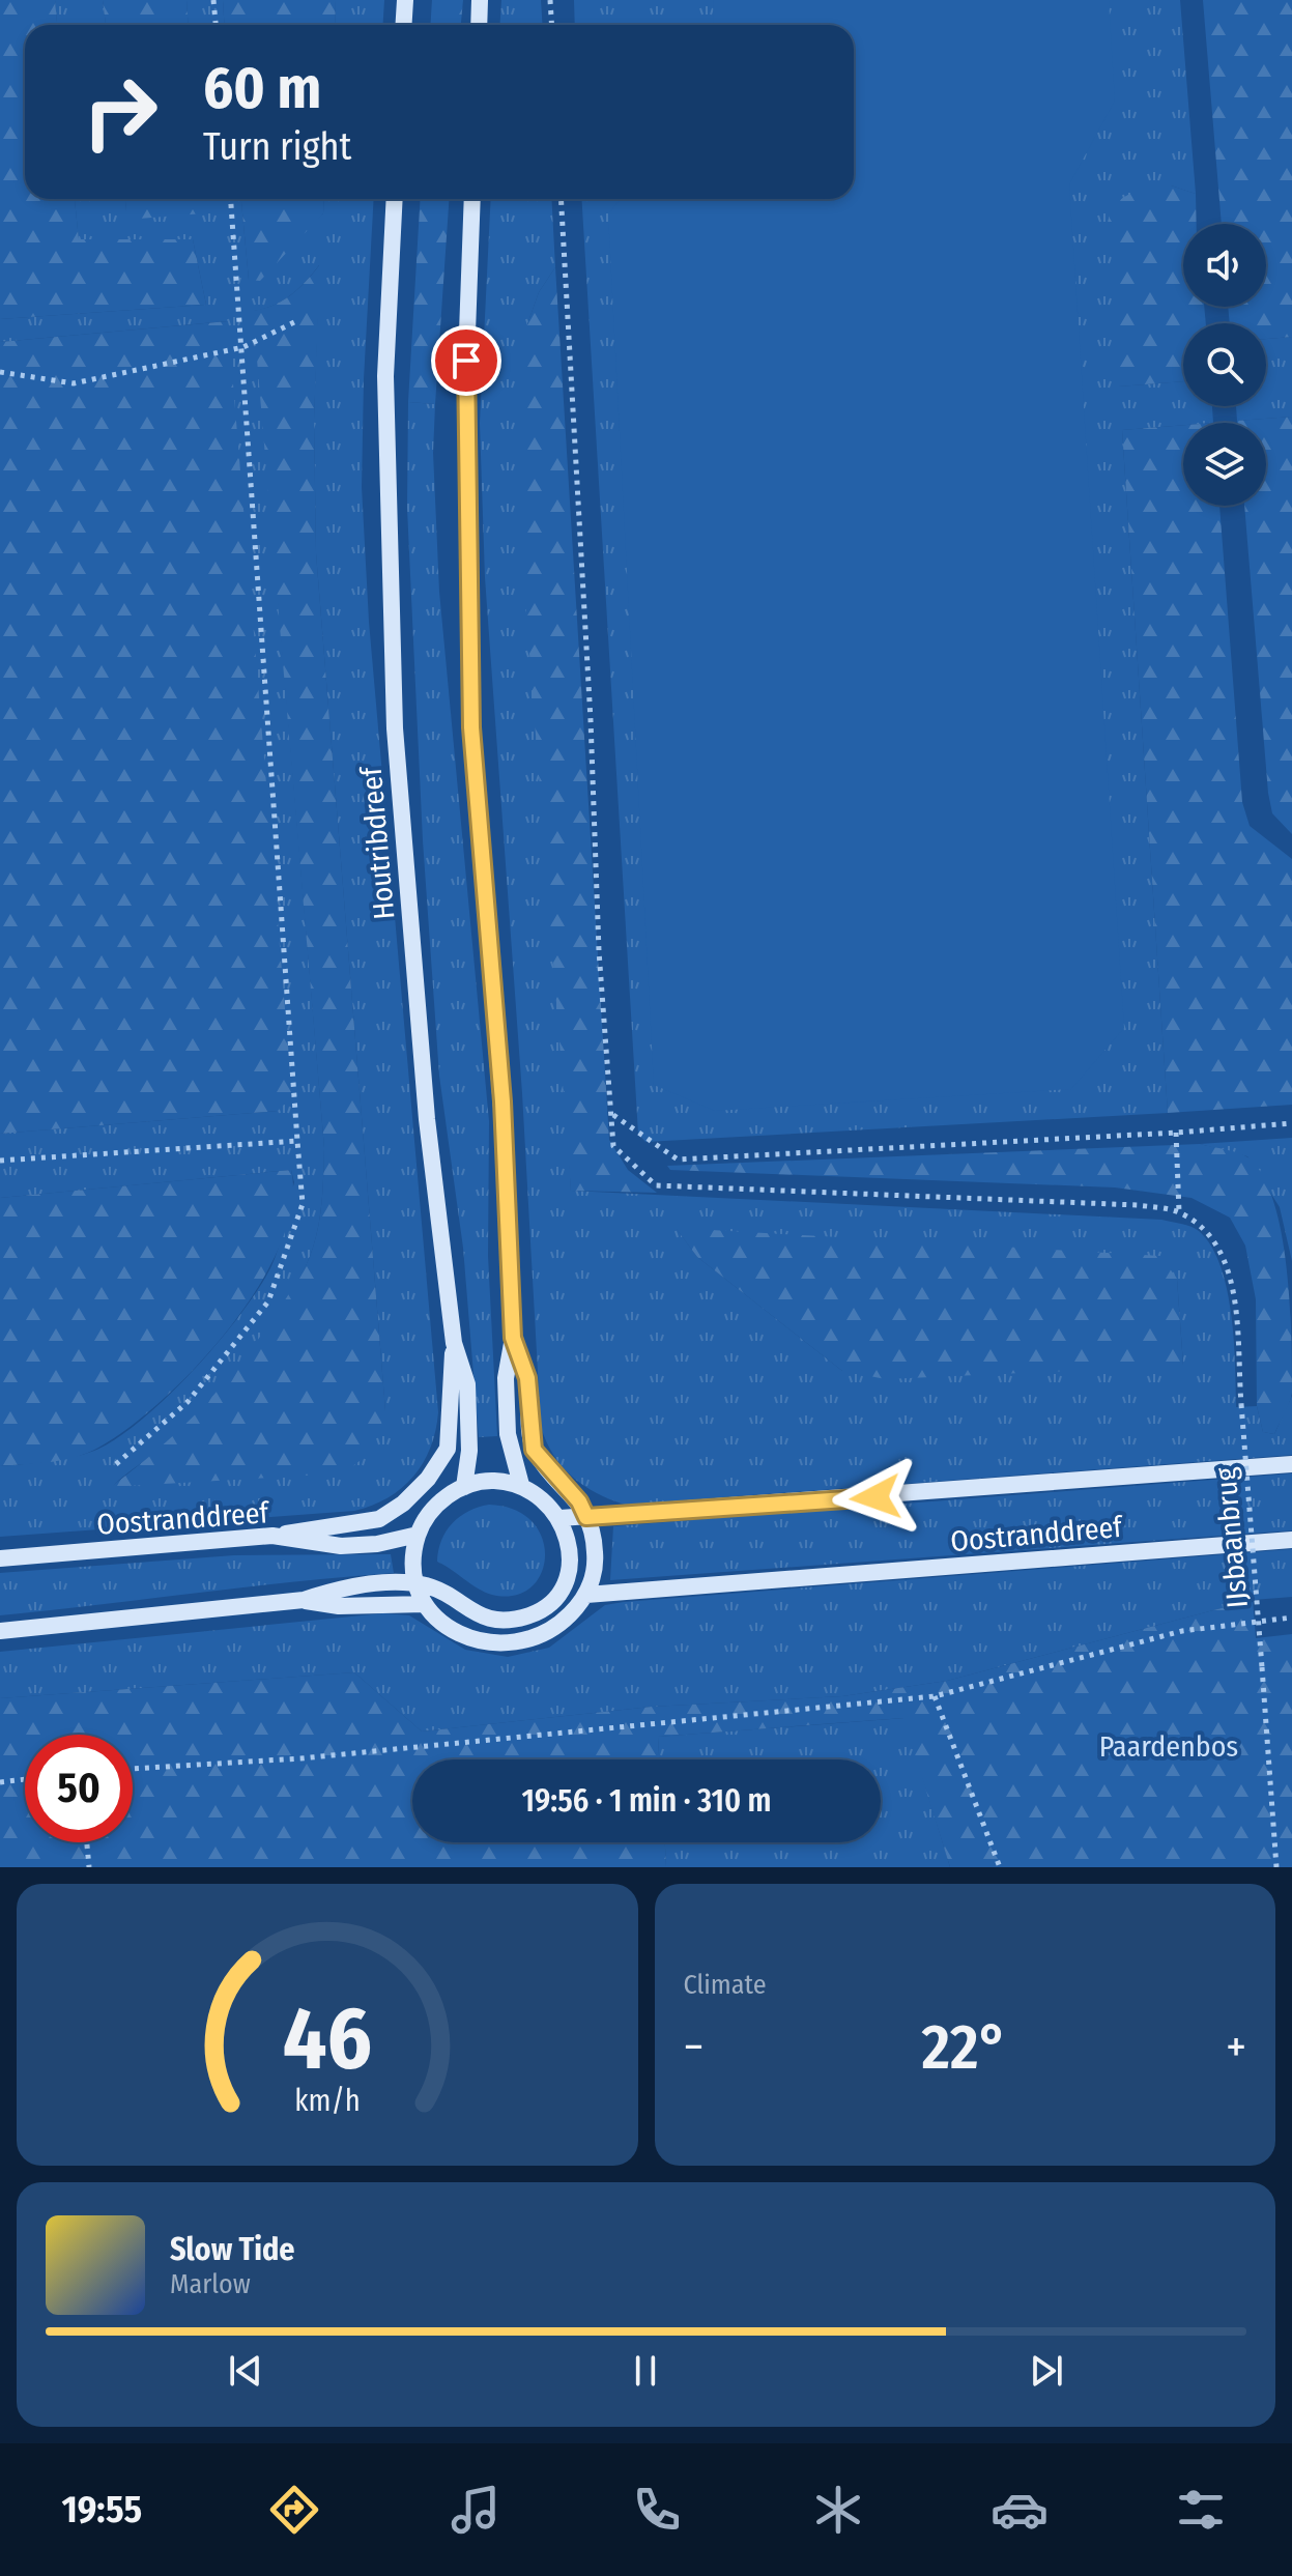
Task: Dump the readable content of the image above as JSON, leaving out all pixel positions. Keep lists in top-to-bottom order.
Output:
{
  "streets": {
    "main road": ["Houtribdreef", "Oostranddreef"],
    "path": ["IJsbaanbrug"]
  },
  "crossings": [
    ["Houtribdreef", "Oostranddreef"]
  ],
  "parks": ["Paardenbos"],
  "page": {
    "turn": ["60 m", "Turn right"],
    "limit": "50",
    "trip": "19:56 · 1 min · 310 m",
    "tile": "Climate",
    "heat": ["−", "22°", "+"],
    "song": ["Slow Tide", "Marlow"],
    "tabs": "19:55",
    "gauge": ["46", "km/h"]
  }
}
